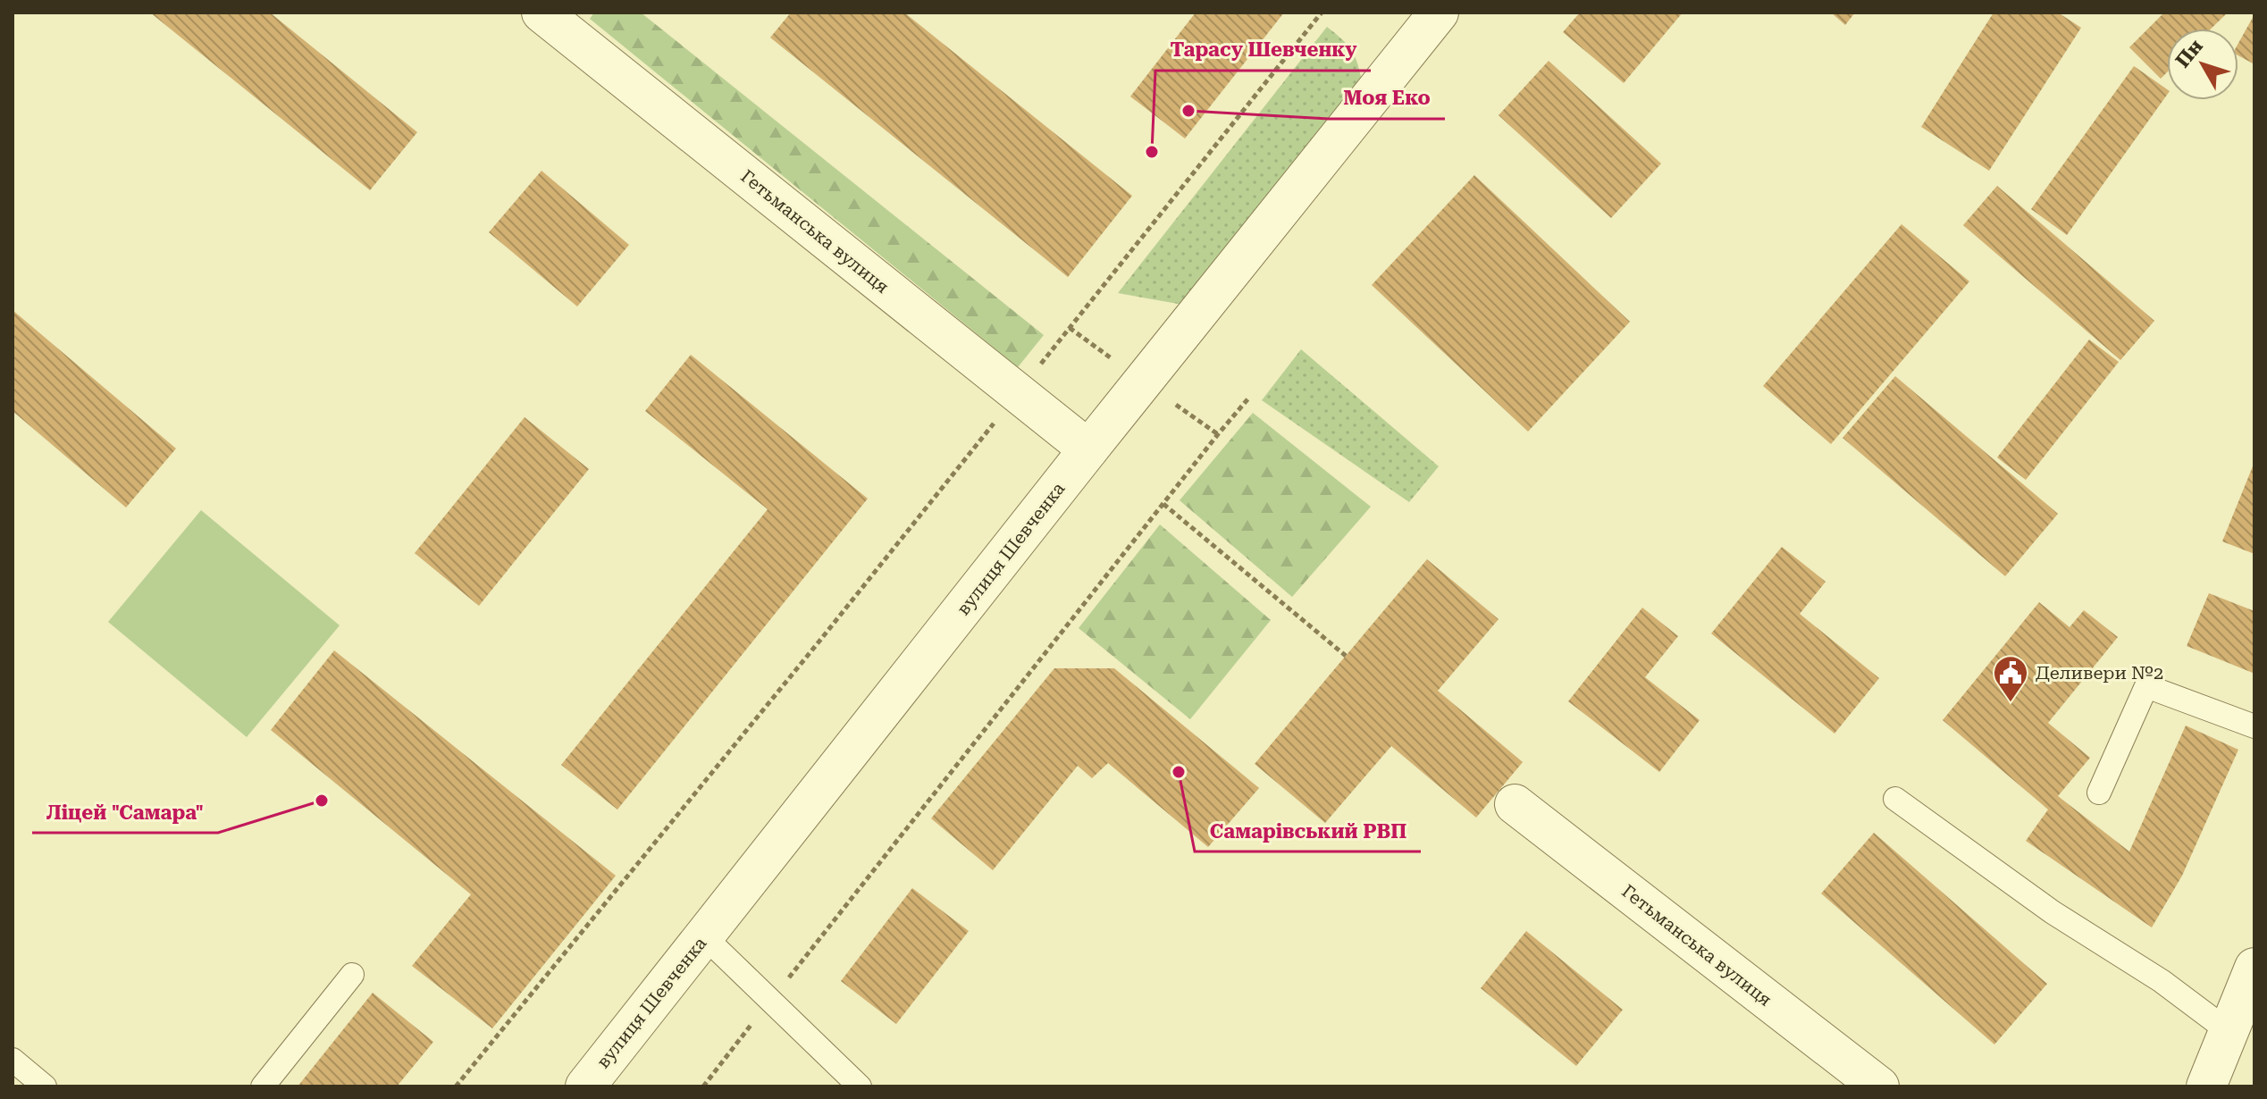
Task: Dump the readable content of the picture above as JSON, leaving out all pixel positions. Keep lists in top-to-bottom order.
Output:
{
  "streets": {
    "street": ["Гетьманська вулиця", "вулиця Шевченка"]
  },
  "crossings": [
    ["Гетьманська вулиця", "вулиця Шевченка"]
  ],
  "places": {
    "other": [
      "Моя Еко",
      "Тарасу Шевченку",
      "Самарівський РВП",
      "Ліцей \"Самара\""
    ],
    "public building": ["Деливери №2"]
  },
  "north": "top left"
}
